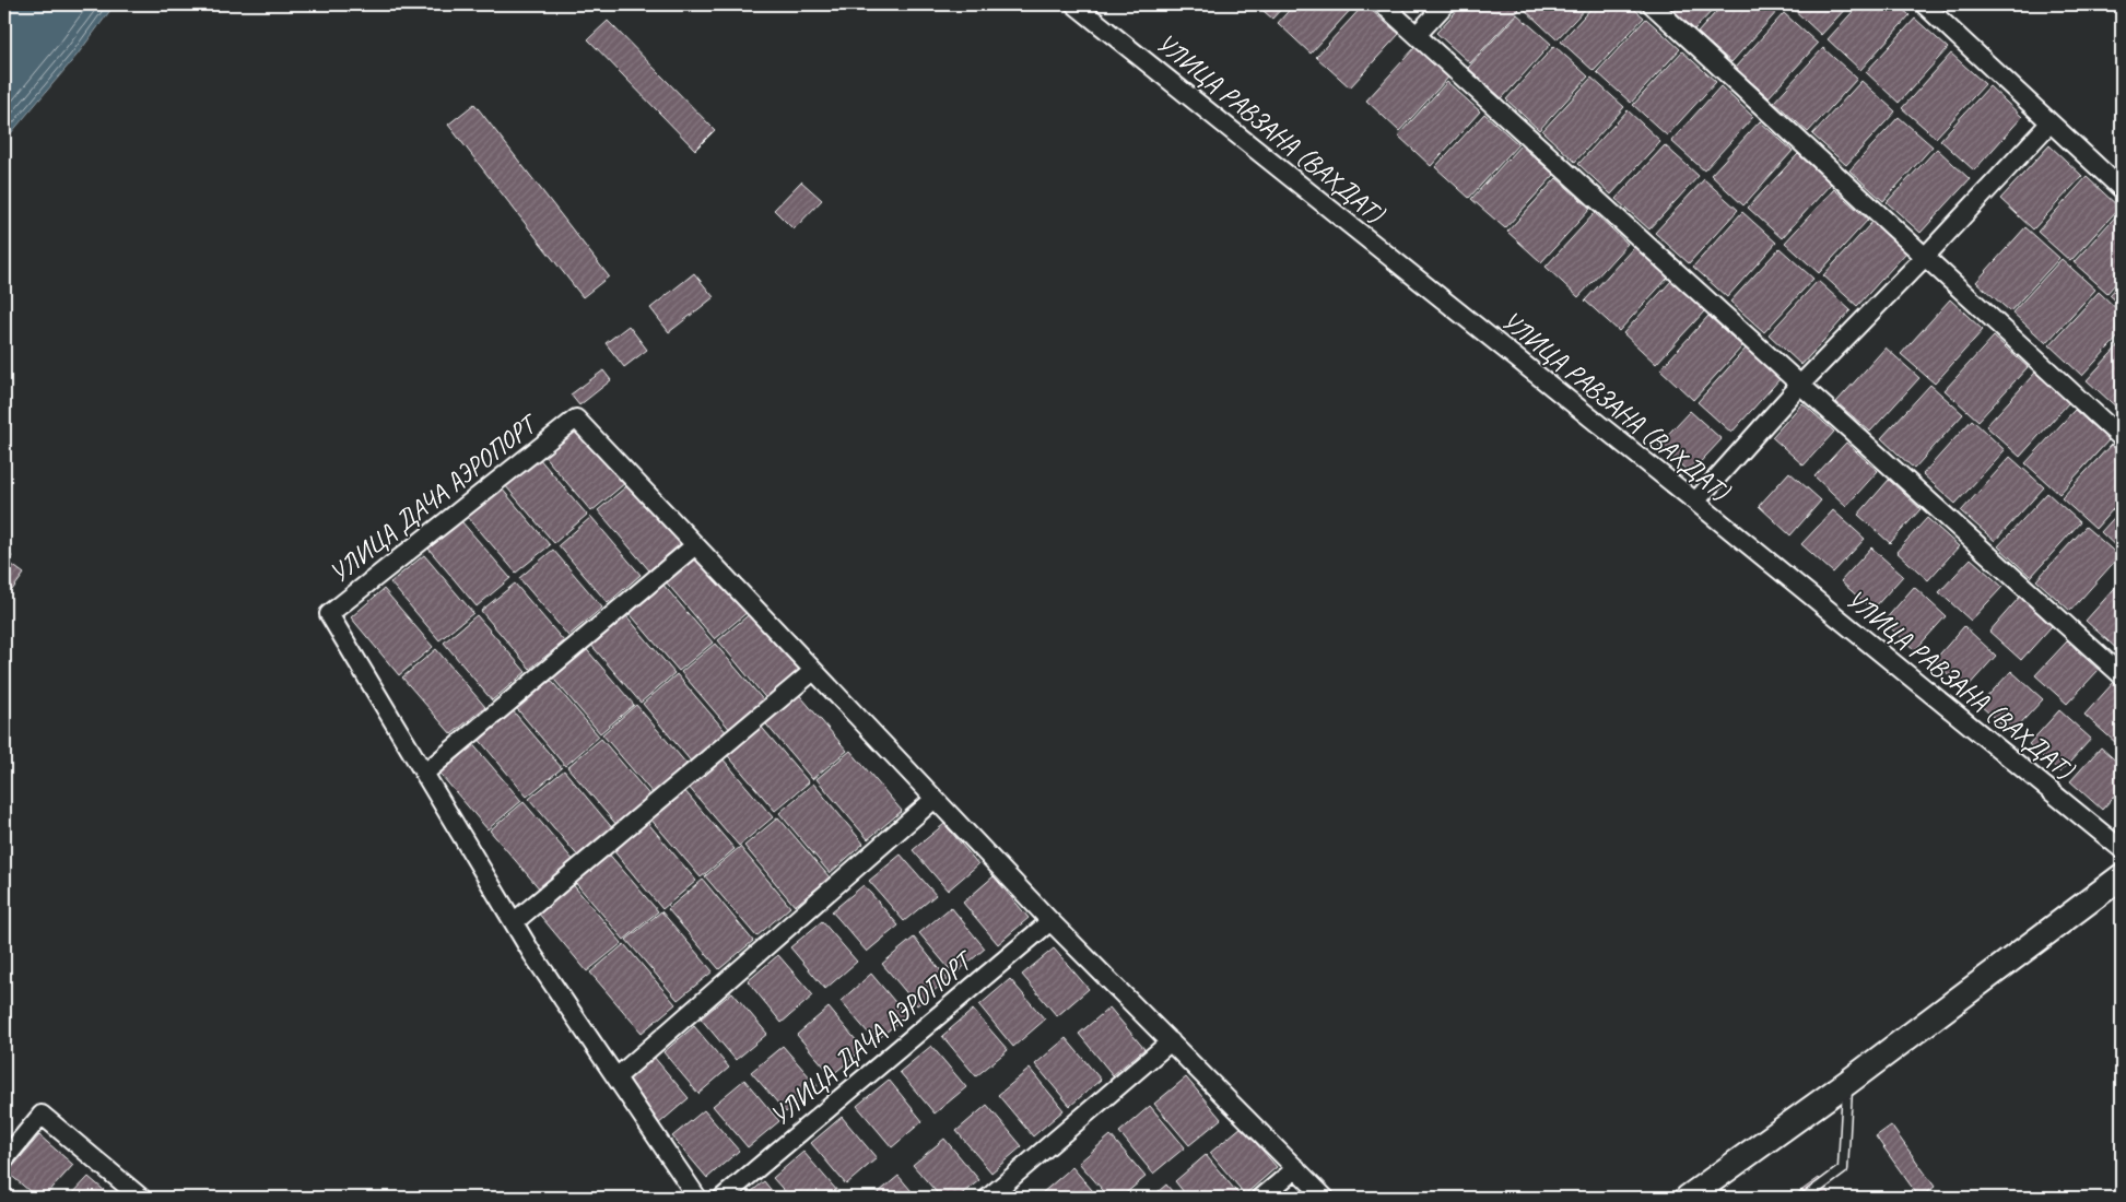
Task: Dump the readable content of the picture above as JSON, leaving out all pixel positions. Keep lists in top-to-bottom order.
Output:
{
  "streets": {
    "street": ["УЛИЦА РАВЗАНА (ВАХДАТ)", "УЛИЦА ДАЧА АЭРОПОРТ"]
  }
}
